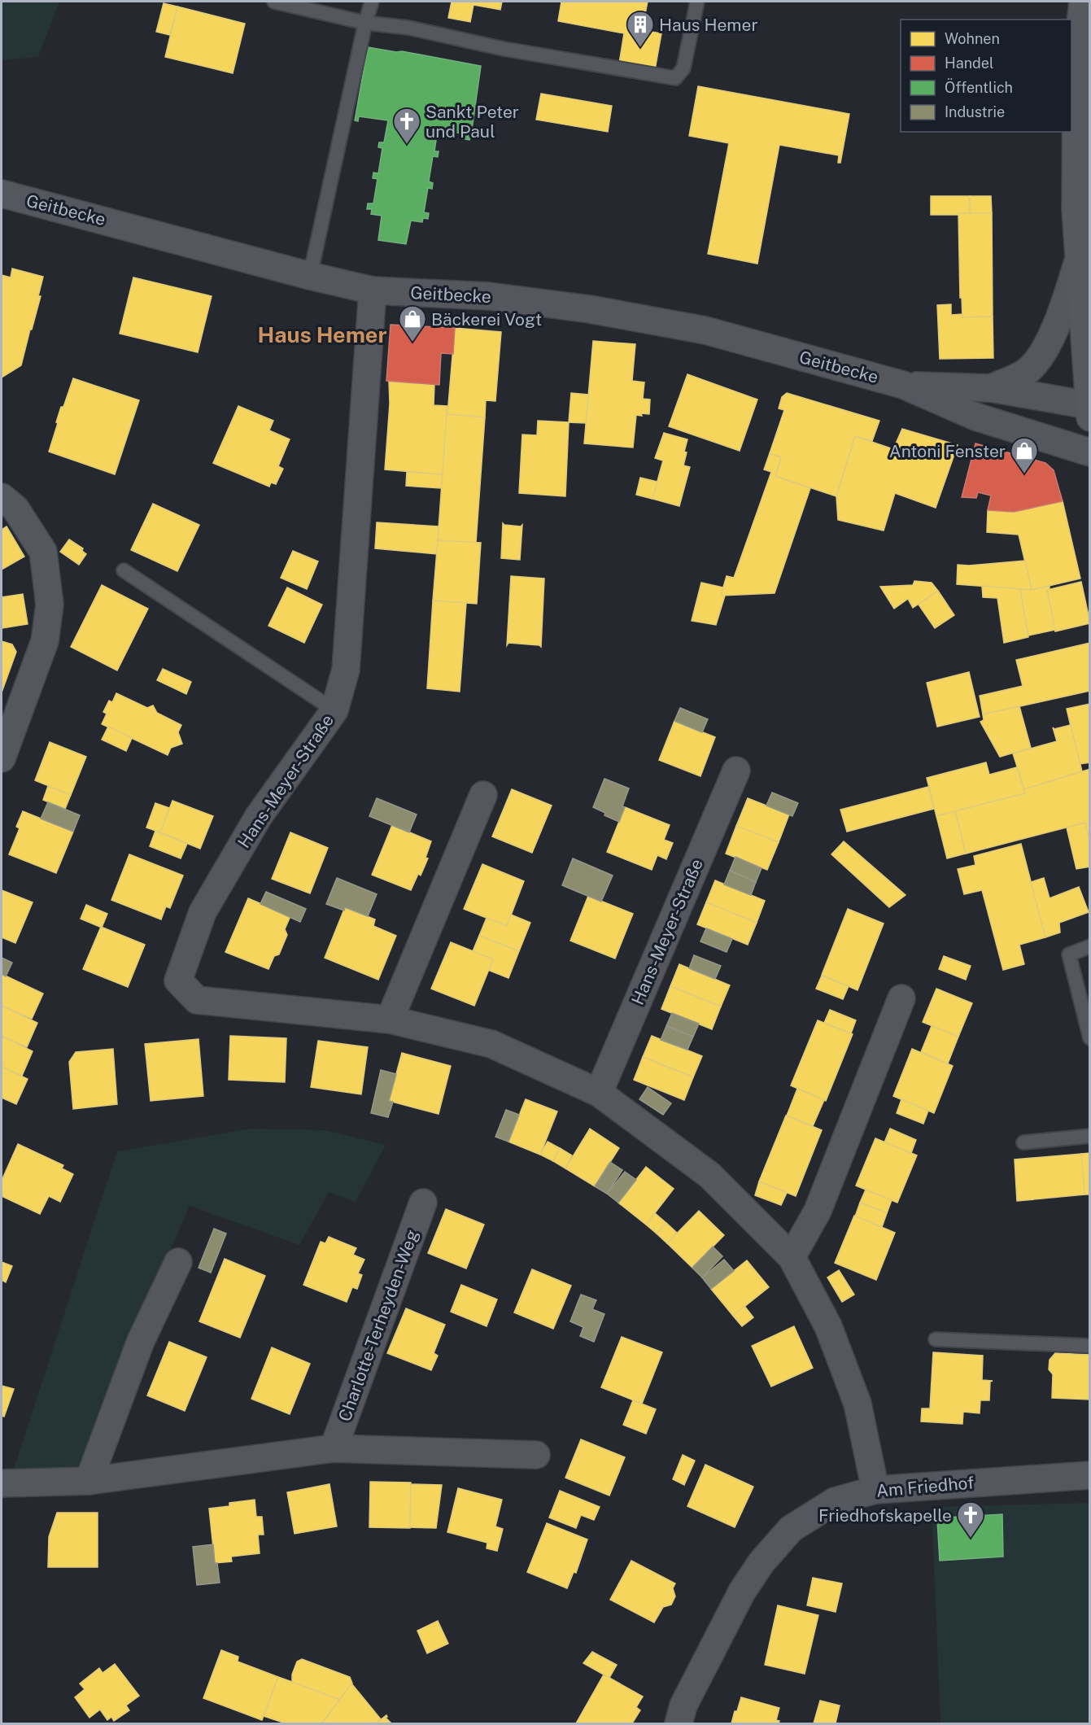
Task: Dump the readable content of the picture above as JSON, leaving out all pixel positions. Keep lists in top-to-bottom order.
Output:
{
  "streets": {
    "street": [
      "Geitbecke",
      "Hans-Meyer-Straße",
      "Charlotte-Terheyden-Weg",
      "Am Friedhof"
    ]
  },
  "crossings": [
    ["Geitbecke", "Hans-Meyer-Straße"],
    ["Hans-Meyer-Straße", "Am Friedhof"]
  ],
  "districts": ["Haus Hemer"],
  "places": {
    "building": ["Haus Hemer"],
    "church": ["Sankt Peter und Paul", "Friedhofskapelle"],
    "shop": ["Bäckerei Vogt", "Antoni Fenster"]
  },
  "legend": [
    "Wohnen",
    "Handel",
    "Öffentlich",
    "Industrie"
  ]
}
